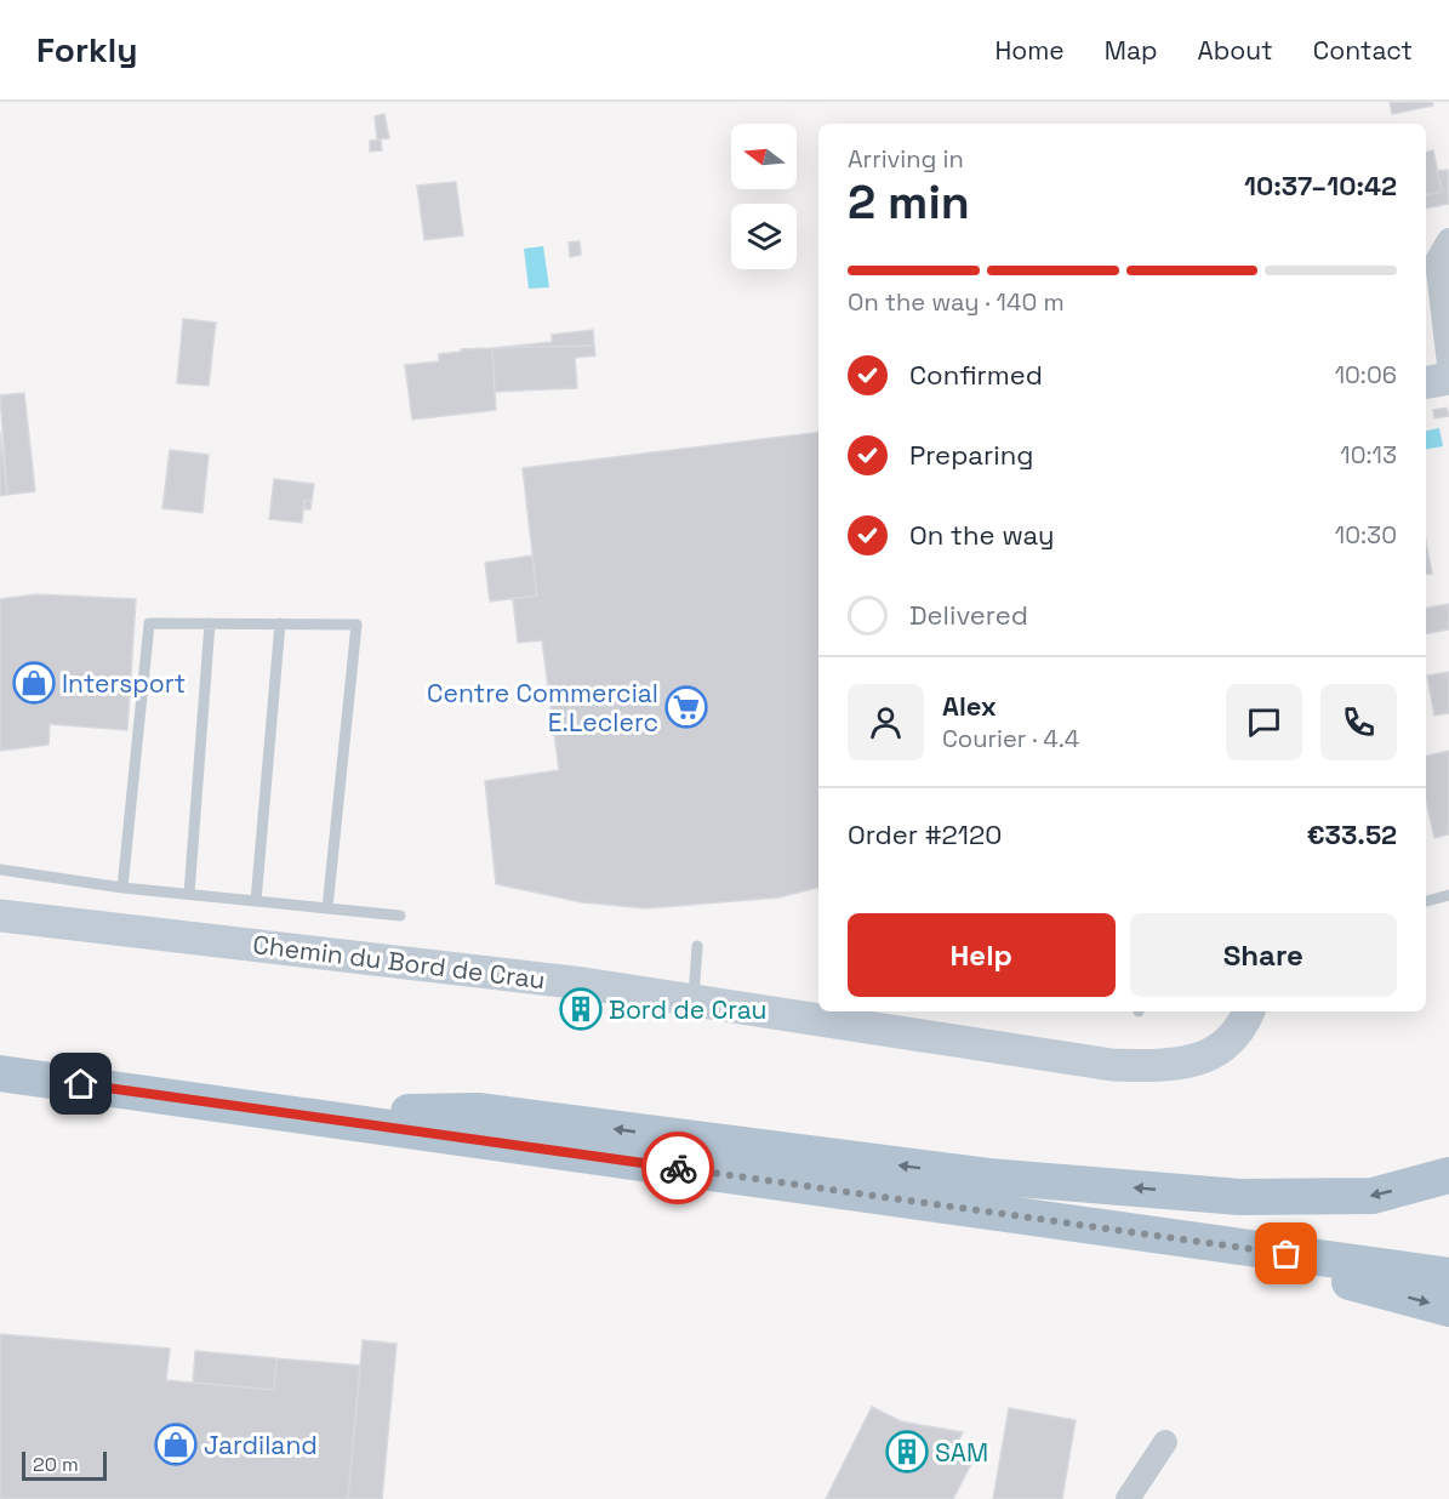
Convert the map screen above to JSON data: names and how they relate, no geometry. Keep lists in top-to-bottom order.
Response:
{
  "streets": {
    "street": ["Chemin du Bord de Crau"]
  },
  "places": {
    "shop": ["Intersport", "Jardiland"],
    "supermarket": ["Centre Commercial E.Leclerc"],
    "building": ["Bord de Crau", "SAM"]
  },
  "scale_bar": "20 m",
  "north": "left",
  "page": {
    "header": "Forkly",
    "nav": [
      "Home",
      "Map",
      "About",
      "Contact"
    ],
    "heading": ["2 min", "Arriving in", "10:37–10:42"],
    "panel": [
      "Alex",
      "Courier · 4.4",
      "Order #2120",
      "€33.52"
    ],
    "bar": "On the way · 140 m",
    "list": [
      ["Confirmed", "10:06"],
      ["Preparing", "10:13"],
      ["On the way", "10:30"],
      "Delivered"
    ],
    "buttons": ["Help", "Share"],
    "scale": "20 m"
  }
}
